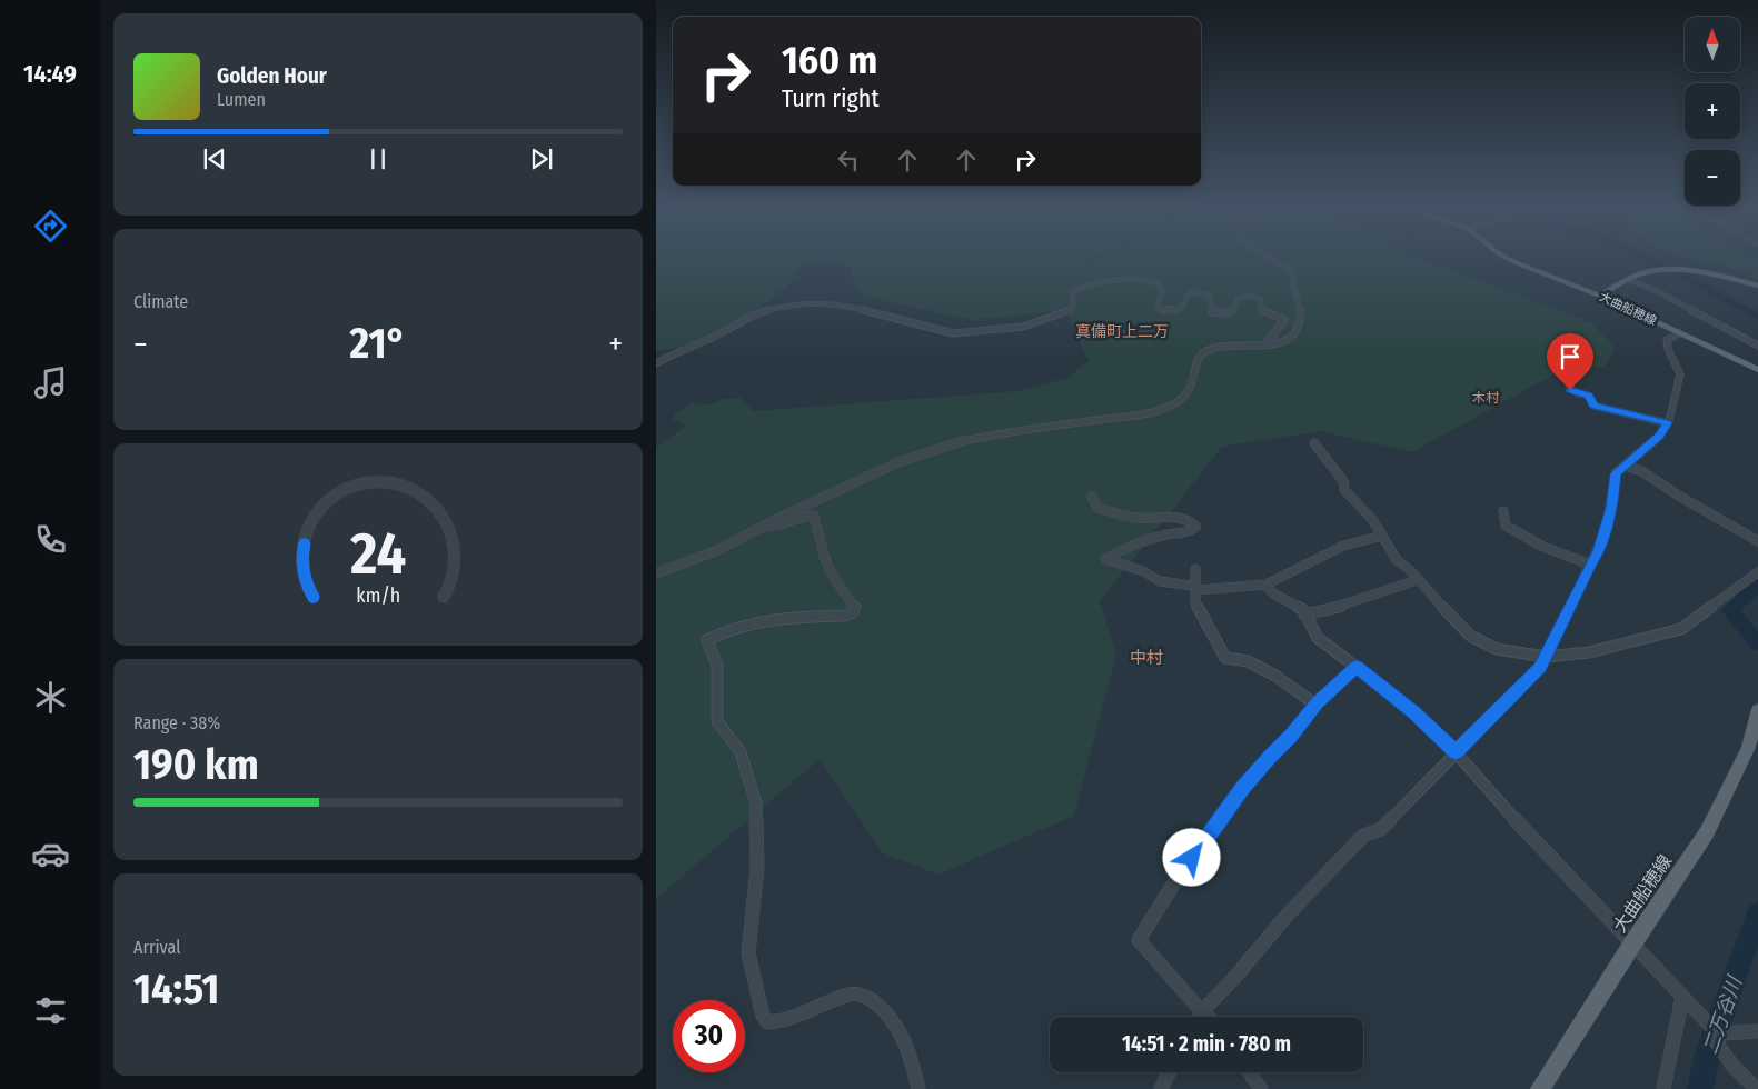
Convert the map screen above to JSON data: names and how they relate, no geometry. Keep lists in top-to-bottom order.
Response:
{
  "streets": {
    "main road": ["大曲船穂線"]
  },
  "districts": ["真備町上二万", "木村", "中村"],
  "water": ["二万谷川"],
  "north": "top",
  "page": {
    "tabs": "14:49",
    "map_buttons": ["+", "−"],
    "turn": ["160 m", "Turn right"],
    "song": ["Golden Hour", "Lumen"],
    "tile": [
      "Climate",
      ["Range · 38%", "190 km"],
      ["Arrival", "14:51"]
    ],
    "heat": ["−", "21°", "+"],
    "limit": "30",
    "trip": "14:51 · 2 min · 780 m",
    "gauge": ["24", "km/h"]
  }
}
